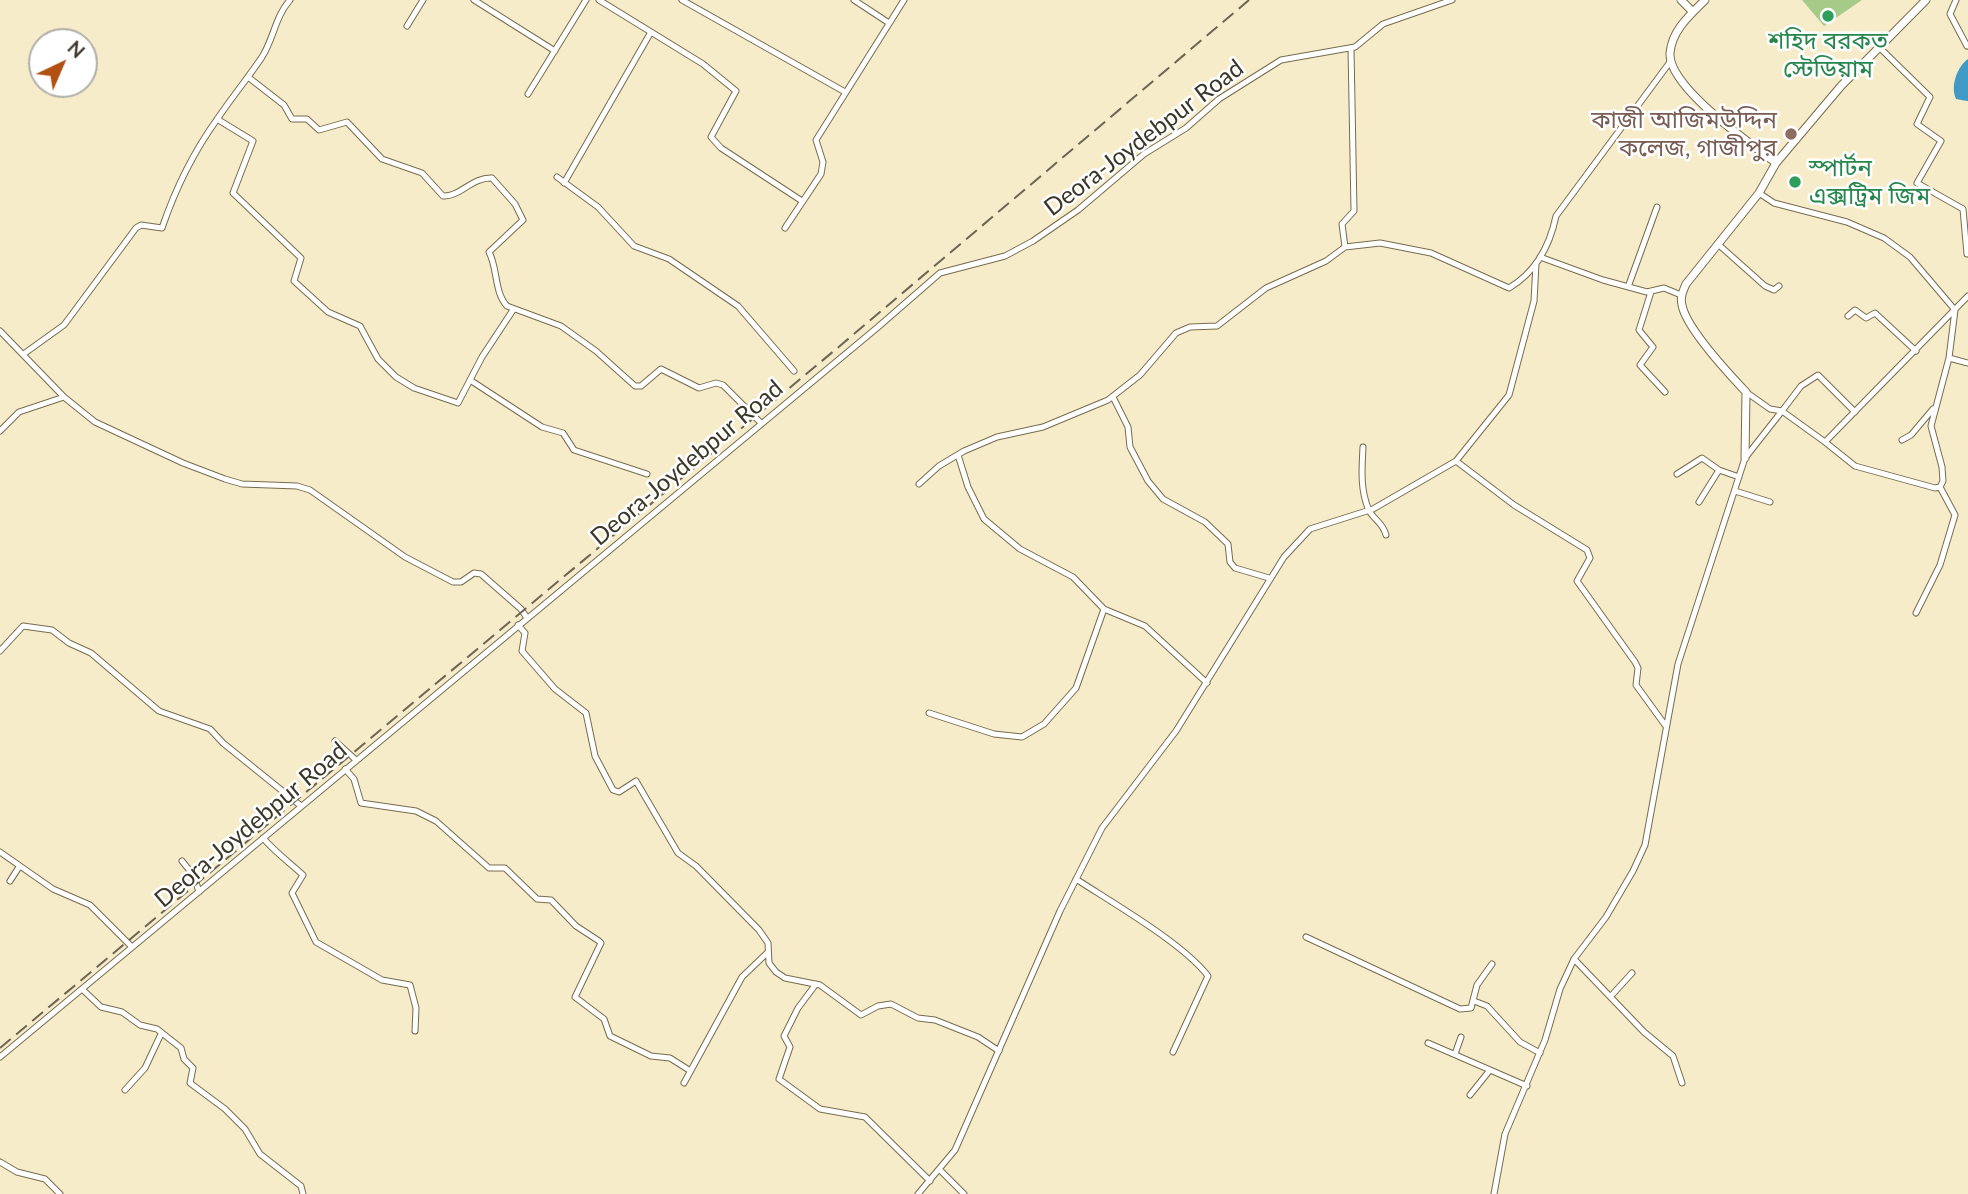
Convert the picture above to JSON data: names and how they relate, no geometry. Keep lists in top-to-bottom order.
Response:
{
  "streets": {
    "street": ["Deora-Joydebpur Road"]
  },
  "places": ["শহিদ বরকত স্টেডিয়াম", "কাজী আজিমউদ্দিন কলেজ, গাজীপুর", "স্পার্টন এক্সট্রিম জিম"],
  "north": "top right"
}
